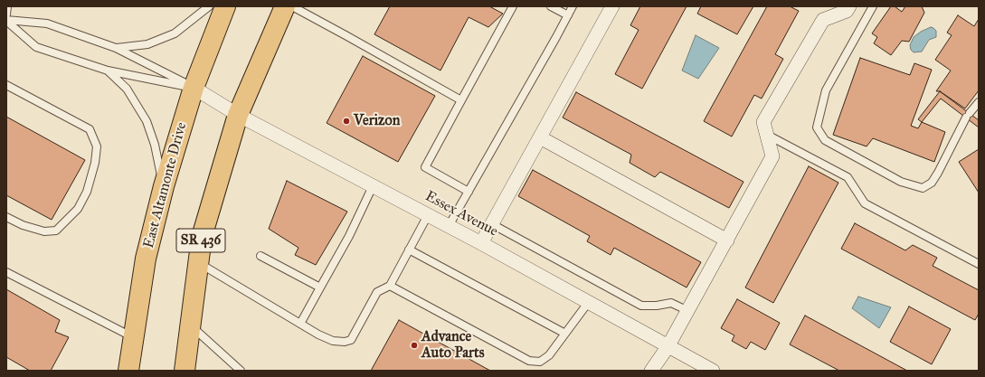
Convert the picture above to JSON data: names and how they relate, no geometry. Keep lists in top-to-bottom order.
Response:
{
  "streets": {
    "main road": ["East Altamonte Drive", "SR 436"],
    "street": ["Essex Avenue"]
  },
  "crossings": [
    ["East Altamonte Drive", "Essex Avenue"],
    ["Essex Avenue", "SR 436"]
  ],
  "places": ["Verizon", "Advance Auto Parts"]
}
